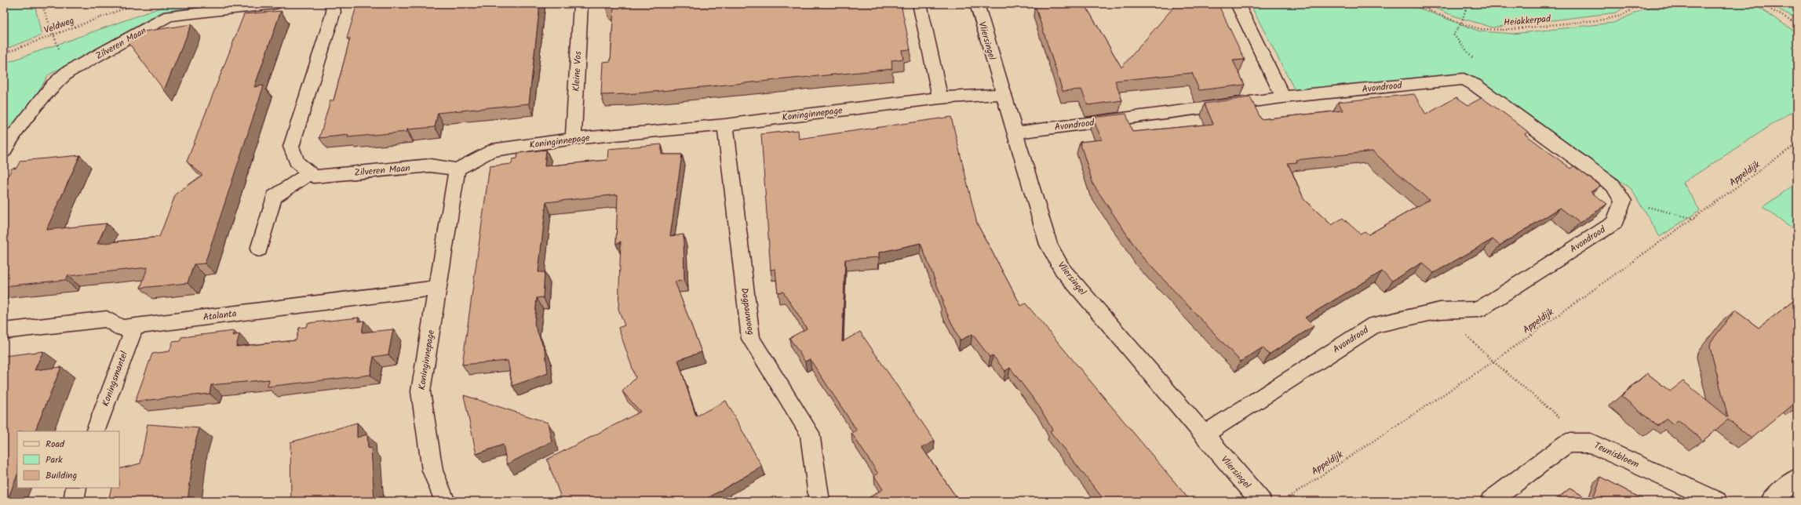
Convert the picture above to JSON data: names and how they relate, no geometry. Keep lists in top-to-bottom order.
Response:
{
  "streets": {
    "street": [
      "Vliersingel",
      "Zilveren Maan",
      "Kleine Vos",
      "Avondrood",
      "Koninginnepage",
      "Dagpauwoog",
      "Atalanta",
      "Koningsmantel",
      "Teunisbloem"
    ],
    "path": ["Heiakkerpad", "Veldweg", "Appeldijk"]
  },
  "crossings": [
    ["Vliersingel", "Avondrood"],
    ["Vliersingel", "Koninginnepage"],
    ["Zilveren Maan", "Koninginnepage"],
    ["Kleine Vos", "Koninginnepage"],
    ["Koninginnepage", "Dagpauwoog"],
    ["Koninginnepage", "Atalanta"],
    ["Atalanta", "Koningsmantel"]
  ],
  "legend": ["Road", "Park", "Building"]
}
